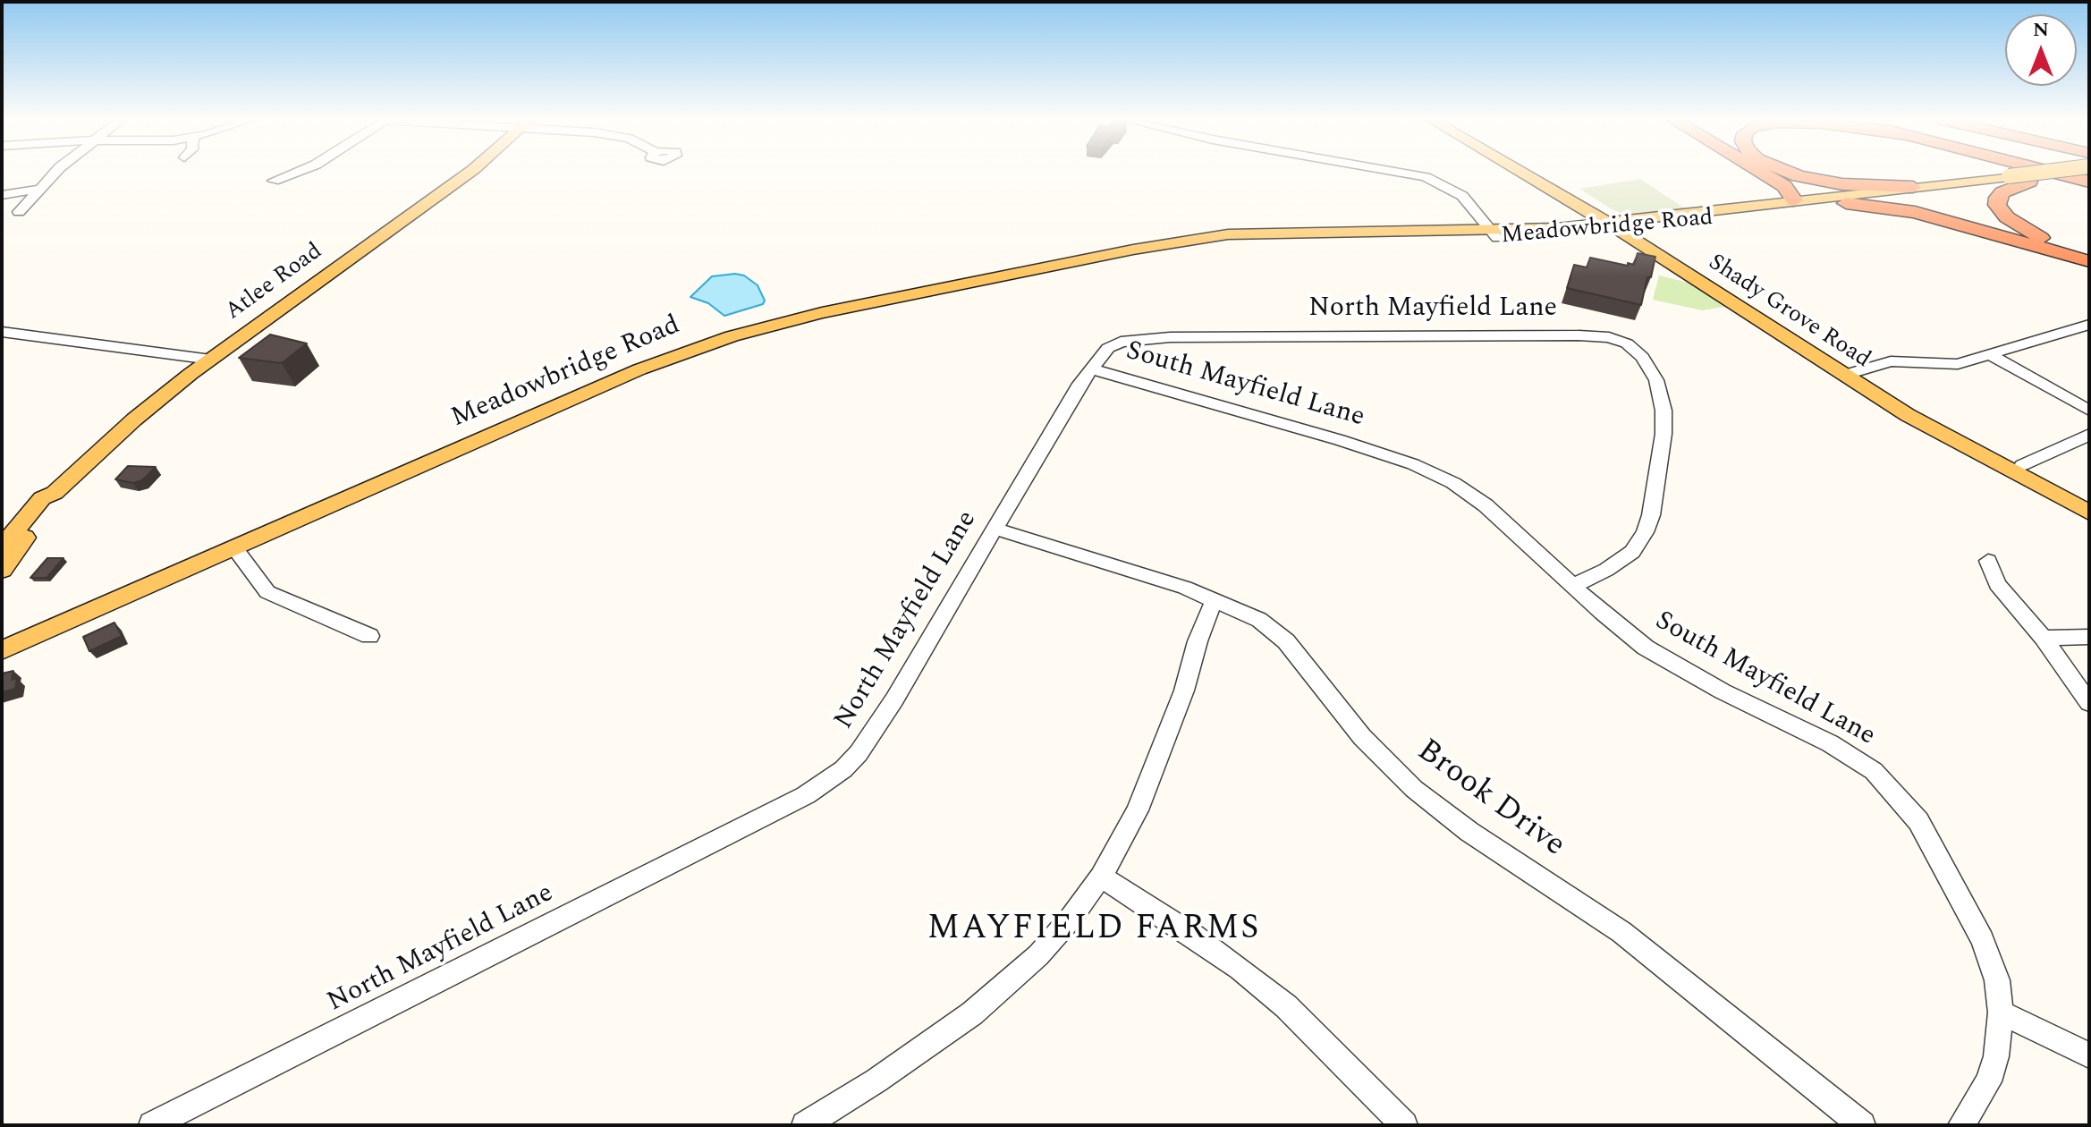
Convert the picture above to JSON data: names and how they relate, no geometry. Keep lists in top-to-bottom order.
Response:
{
  "streets": {
    "main road": ["Meadowbridge Road", "Atlee Road", "Shady Grove Road"],
    "street": ["North Mayfield Lane", "South Mayfield Lane", "Brook Drive"]
  },
  "crossings": [
    ["Meadowbridge Road", "Shady Grove Road"],
    ["North Mayfield Lane", "South Mayfield Lane"],
    ["North Mayfield Lane", "Brook Drive"]
  ],
  "districts": ["MAYFIELD FARMS"],
  "north": "top"
}
